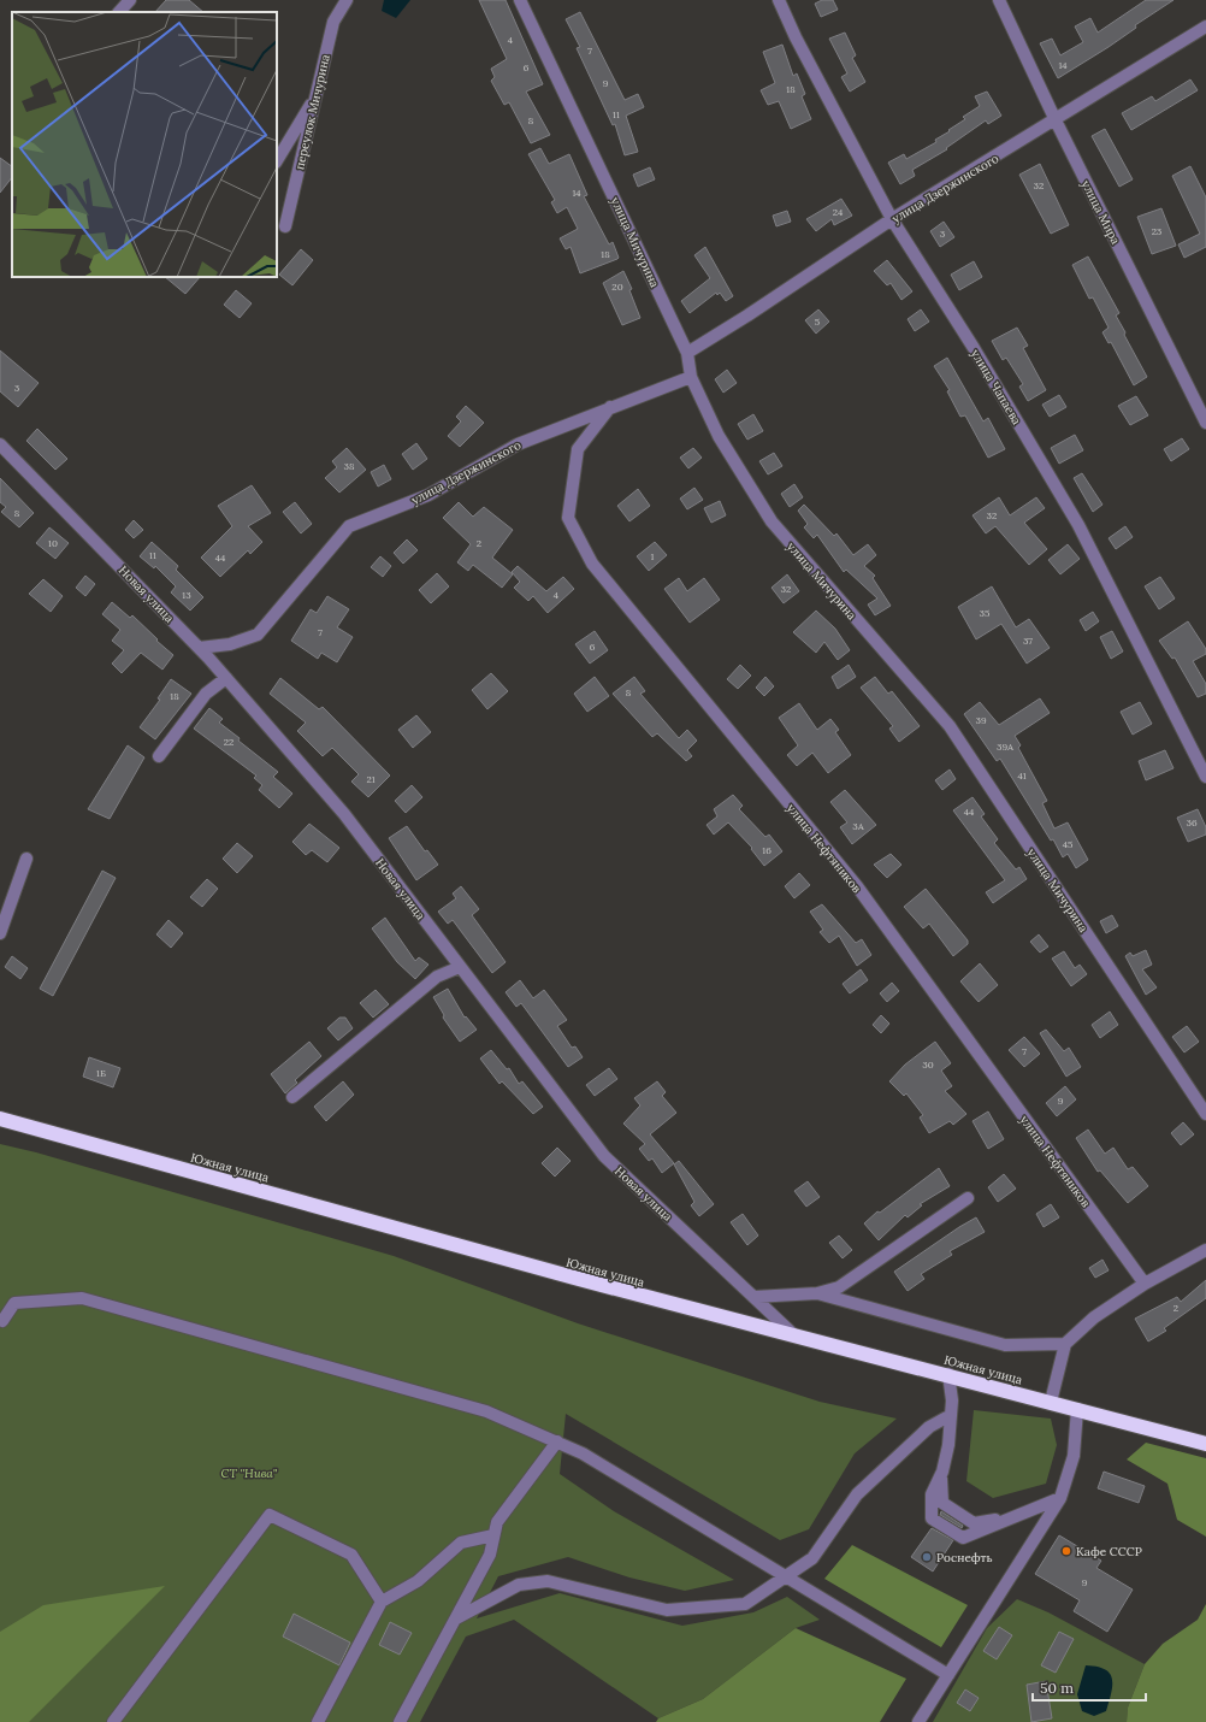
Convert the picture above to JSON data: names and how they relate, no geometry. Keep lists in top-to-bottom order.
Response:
{
  "streets": {
    "highway": ["Южная улица"],
    "street": [
      "переулок Мичурина",
      "улица Дзержинского",
      "улица Мира",
      "улица Мичурина",
      "улица Чапаева",
      "Новая улица",
      "улица Нефтяников"
    ]
  },
  "crossings": [
    ["улица Дзержинского", "улица Мира"],
    ["улица Дзержинского", "улица Мичурина"],
    ["улица Дзержинского", "улица Чапаева"],
    ["улица Дзержинского", "Новая улица"],
    ["улица Дзержинского", "улица Нефтяников"],
    ["Новая улица", "Южная улица"]
  ],
  "parks": ["СТ \"Нива\""],
  "places": ["Кафе СССР", "Роснефть"],
  "house_numbers": [
    "4",
    "7",
    "14",
    "6",
    "9",
    "18",
    "11",
    "8",
    "32",
    "14",
    "24",
    "23",
    "3",
    "18",
    "20",
    "5",
    "3",
    "38",
    "8",
    "32",
    "10",
    "2",
    "11",
    "1",
    "44",
    "32",
    "13",
    "4",
    "35",
    "7",
    "37",
    "6",
    "8",
    "18",
    "39",
    "22",
    "39А",
    "41",
    "21",
    "44",
    "36",
    "3А",
    "45",
    "16",
    "7",
    "30",
    "1Б",
    "9",
    "2",
    "9"
  ],
  "scale_bar": "50 m"
}
